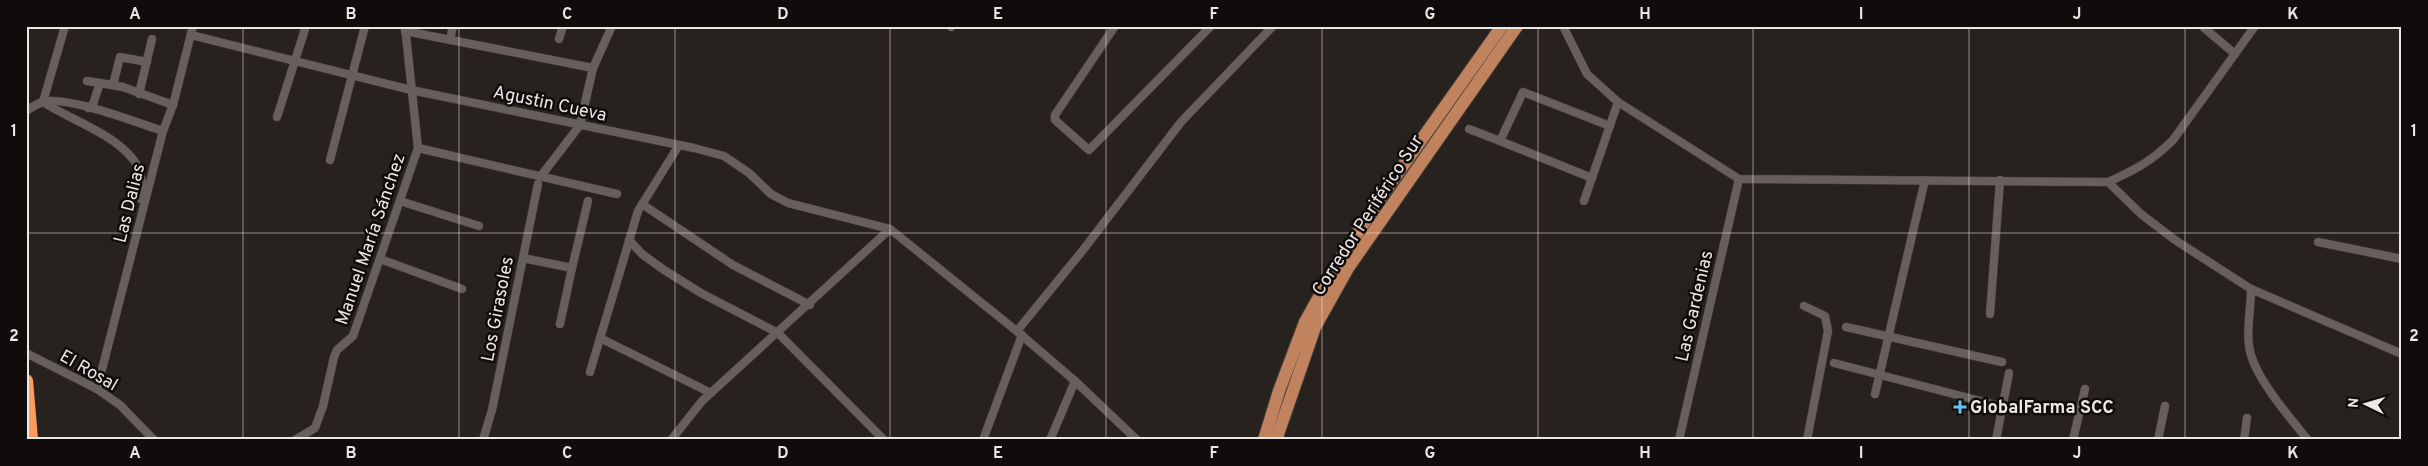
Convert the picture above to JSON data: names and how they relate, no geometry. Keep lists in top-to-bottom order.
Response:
{
  "streets": {
    "main road": ["Corredor Periférico Sur"],
    "street": [
      "Agustin Cueva",
      "Las Dalias",
      "Manuel María Sánchez",
      "Las Gardenias",
      "Los Girasoles",
      "El Rosal"
    ]
  },
  "crossings": [
    ["Agustin Cueva", "Las Dalias"],
    ["Agustin Cueva", "Manuel María Sánchez"],
    ["Las Dalias", "El Rosal"]
  ],
  "places": {
    "health": ["GlobalFarma SCC"]
  },
  "north": "left",
  "grid": {
    "columns": [
      "A",
      "B",
      "C",
      "D",
      "E",
      "F",
      "G",
      "H",
      "I",
      "J",
      "K"
    ],
    "rows": ["1", "2"]
  }
}
